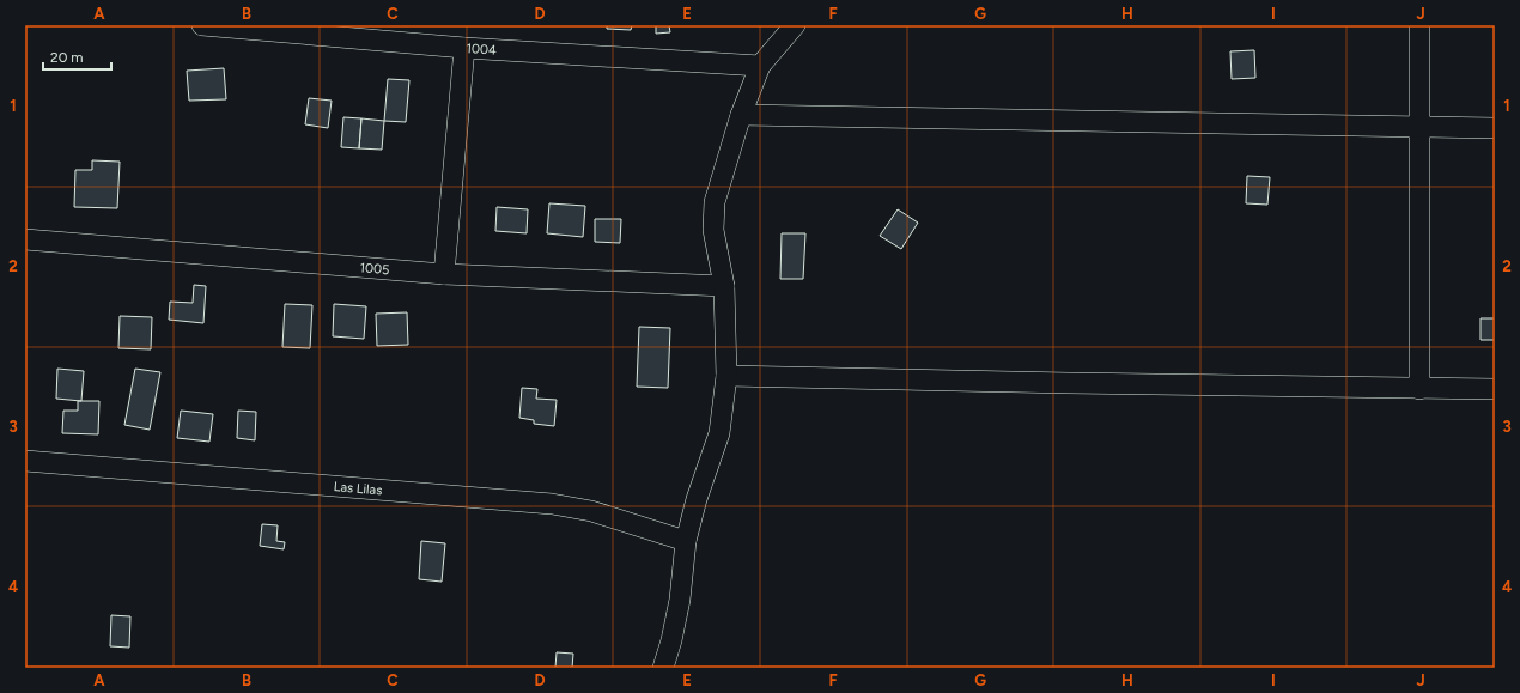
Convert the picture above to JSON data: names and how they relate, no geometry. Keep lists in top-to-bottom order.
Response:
{
  "streets": {
    "street": ["1004", "1005", "Las Lilas"]
  },
  "scale_bar": "20 m",
  "grid": {
    "columns": [
      "A",
      "B",
      "C",
      "D",
      "E",
      "F",
      "G",
      "H",
      "I",
      "J"
    ],
    "rows": [
      "1",
      "2",
      "3",
      "4"
    ]
  }
}
